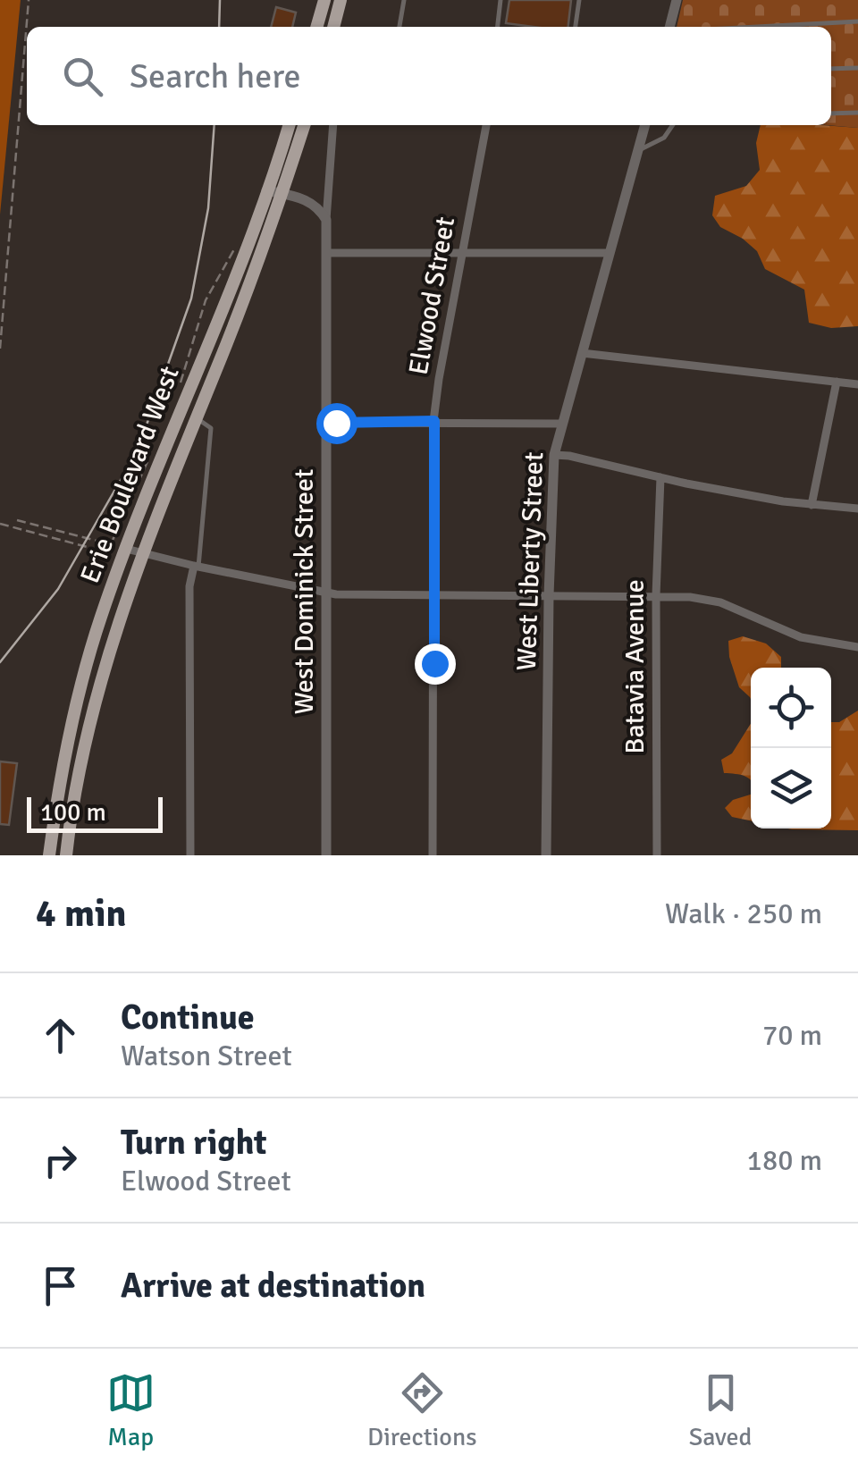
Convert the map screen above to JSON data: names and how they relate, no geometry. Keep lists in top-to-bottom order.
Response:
{
  "streets": {
    "main road": ["Erie Boulevard West"],
    "street": [
      "Elwood Street",
      "West Liberty Street",
      "West Dominick Street",
      "Batavia Avenue"
    ]
  },
  "scale_bar": "100 m",
  "page": {
    "search": "Search here",
    "scale": "100 m",
    "heading": ["4 min", "Walk · 250 m"],
    "list": [
      ["Continue", "Watson Street", "70 m"],
      ["Turn right", "Elwood Street", "180 m"],
      "Arrive at destination"
    ],
    "nav": ["Map", "Directions", "Saved"]
  }
}
